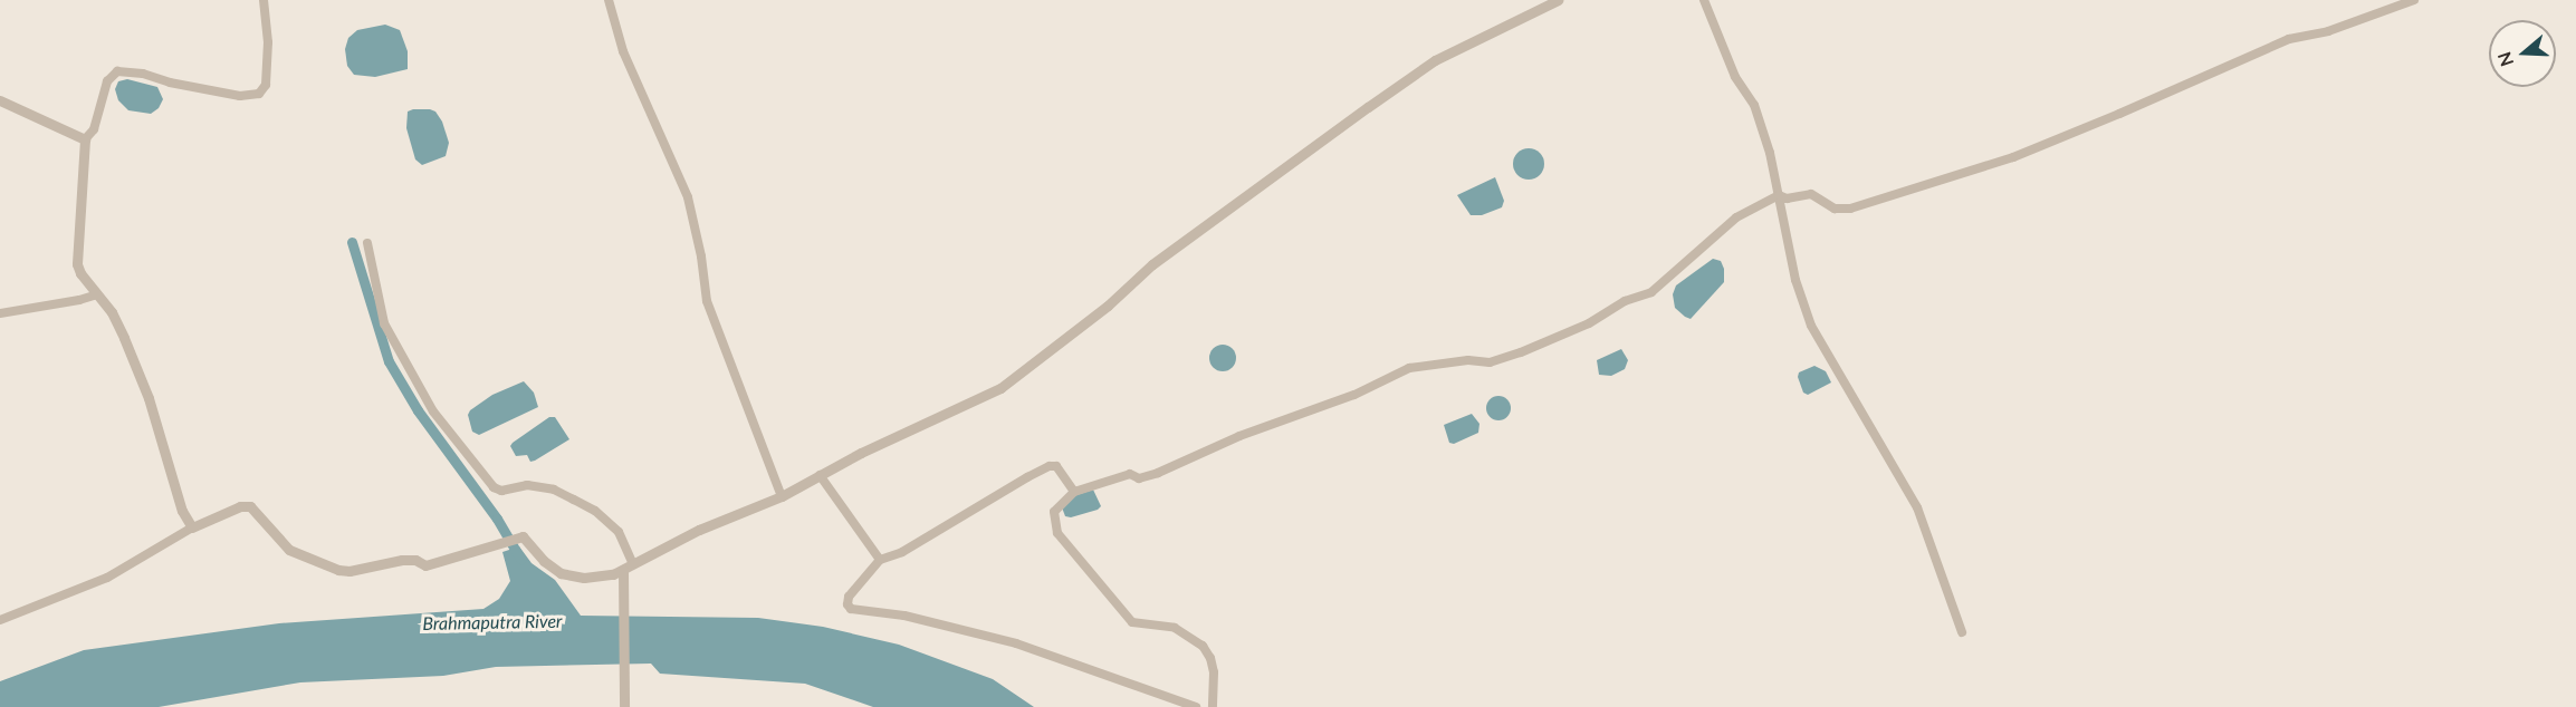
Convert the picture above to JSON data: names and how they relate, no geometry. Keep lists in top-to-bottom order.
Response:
{
  "water": ["Brahmaputra River"],
  "north": "left"
}
